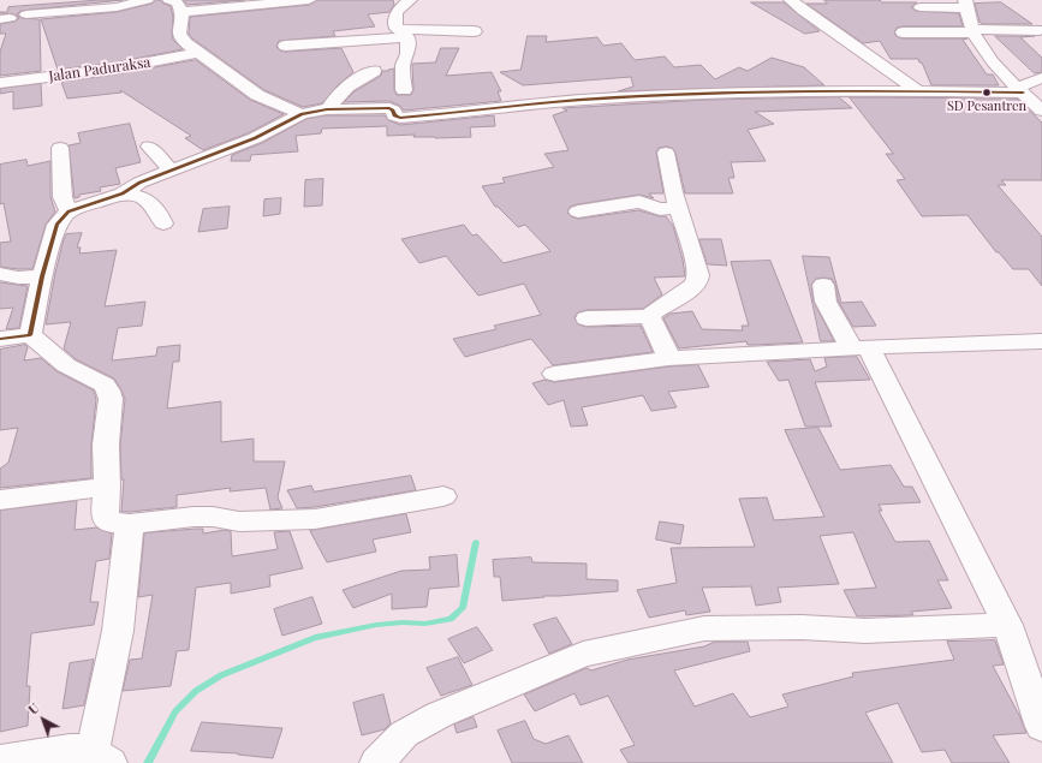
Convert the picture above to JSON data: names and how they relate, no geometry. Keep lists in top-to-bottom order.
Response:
{
  "streets": {
    "street": ["Jalan Paduraksa"]
  },
  "places": ["SD Pesantren"],
  "north": "top left"
}
